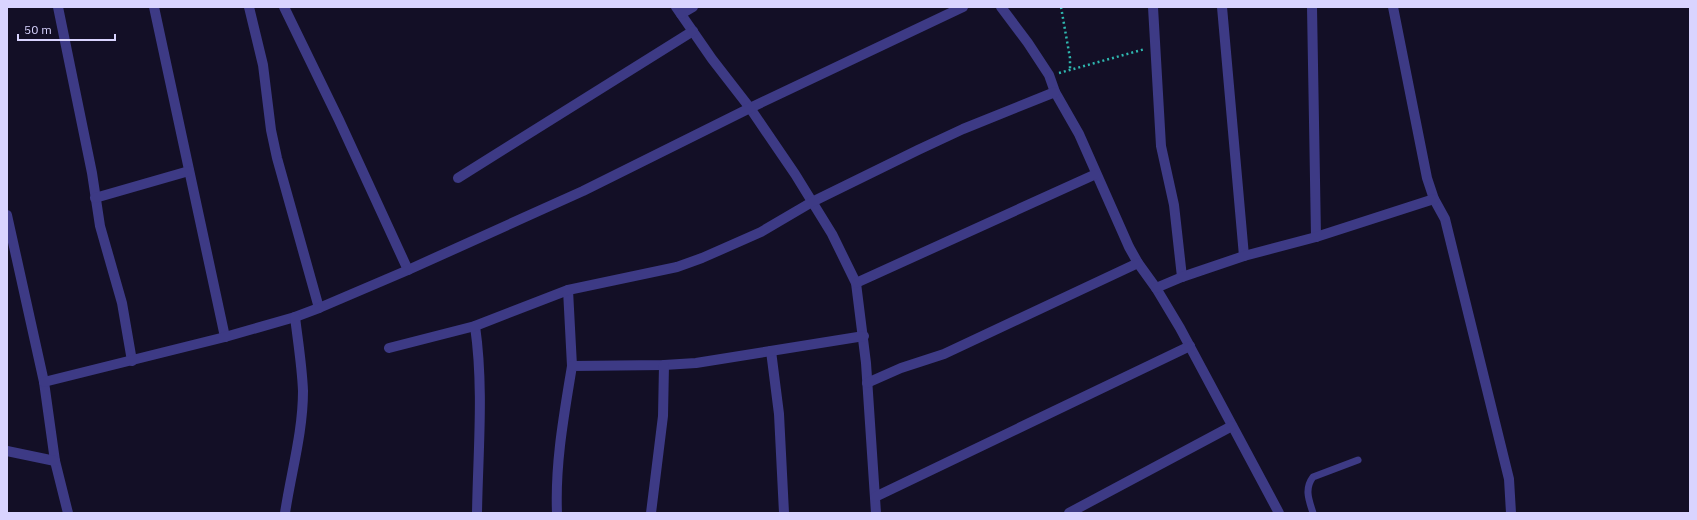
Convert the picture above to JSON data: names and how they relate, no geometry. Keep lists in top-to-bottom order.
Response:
{
  "scale_bar": "50 m"
}
